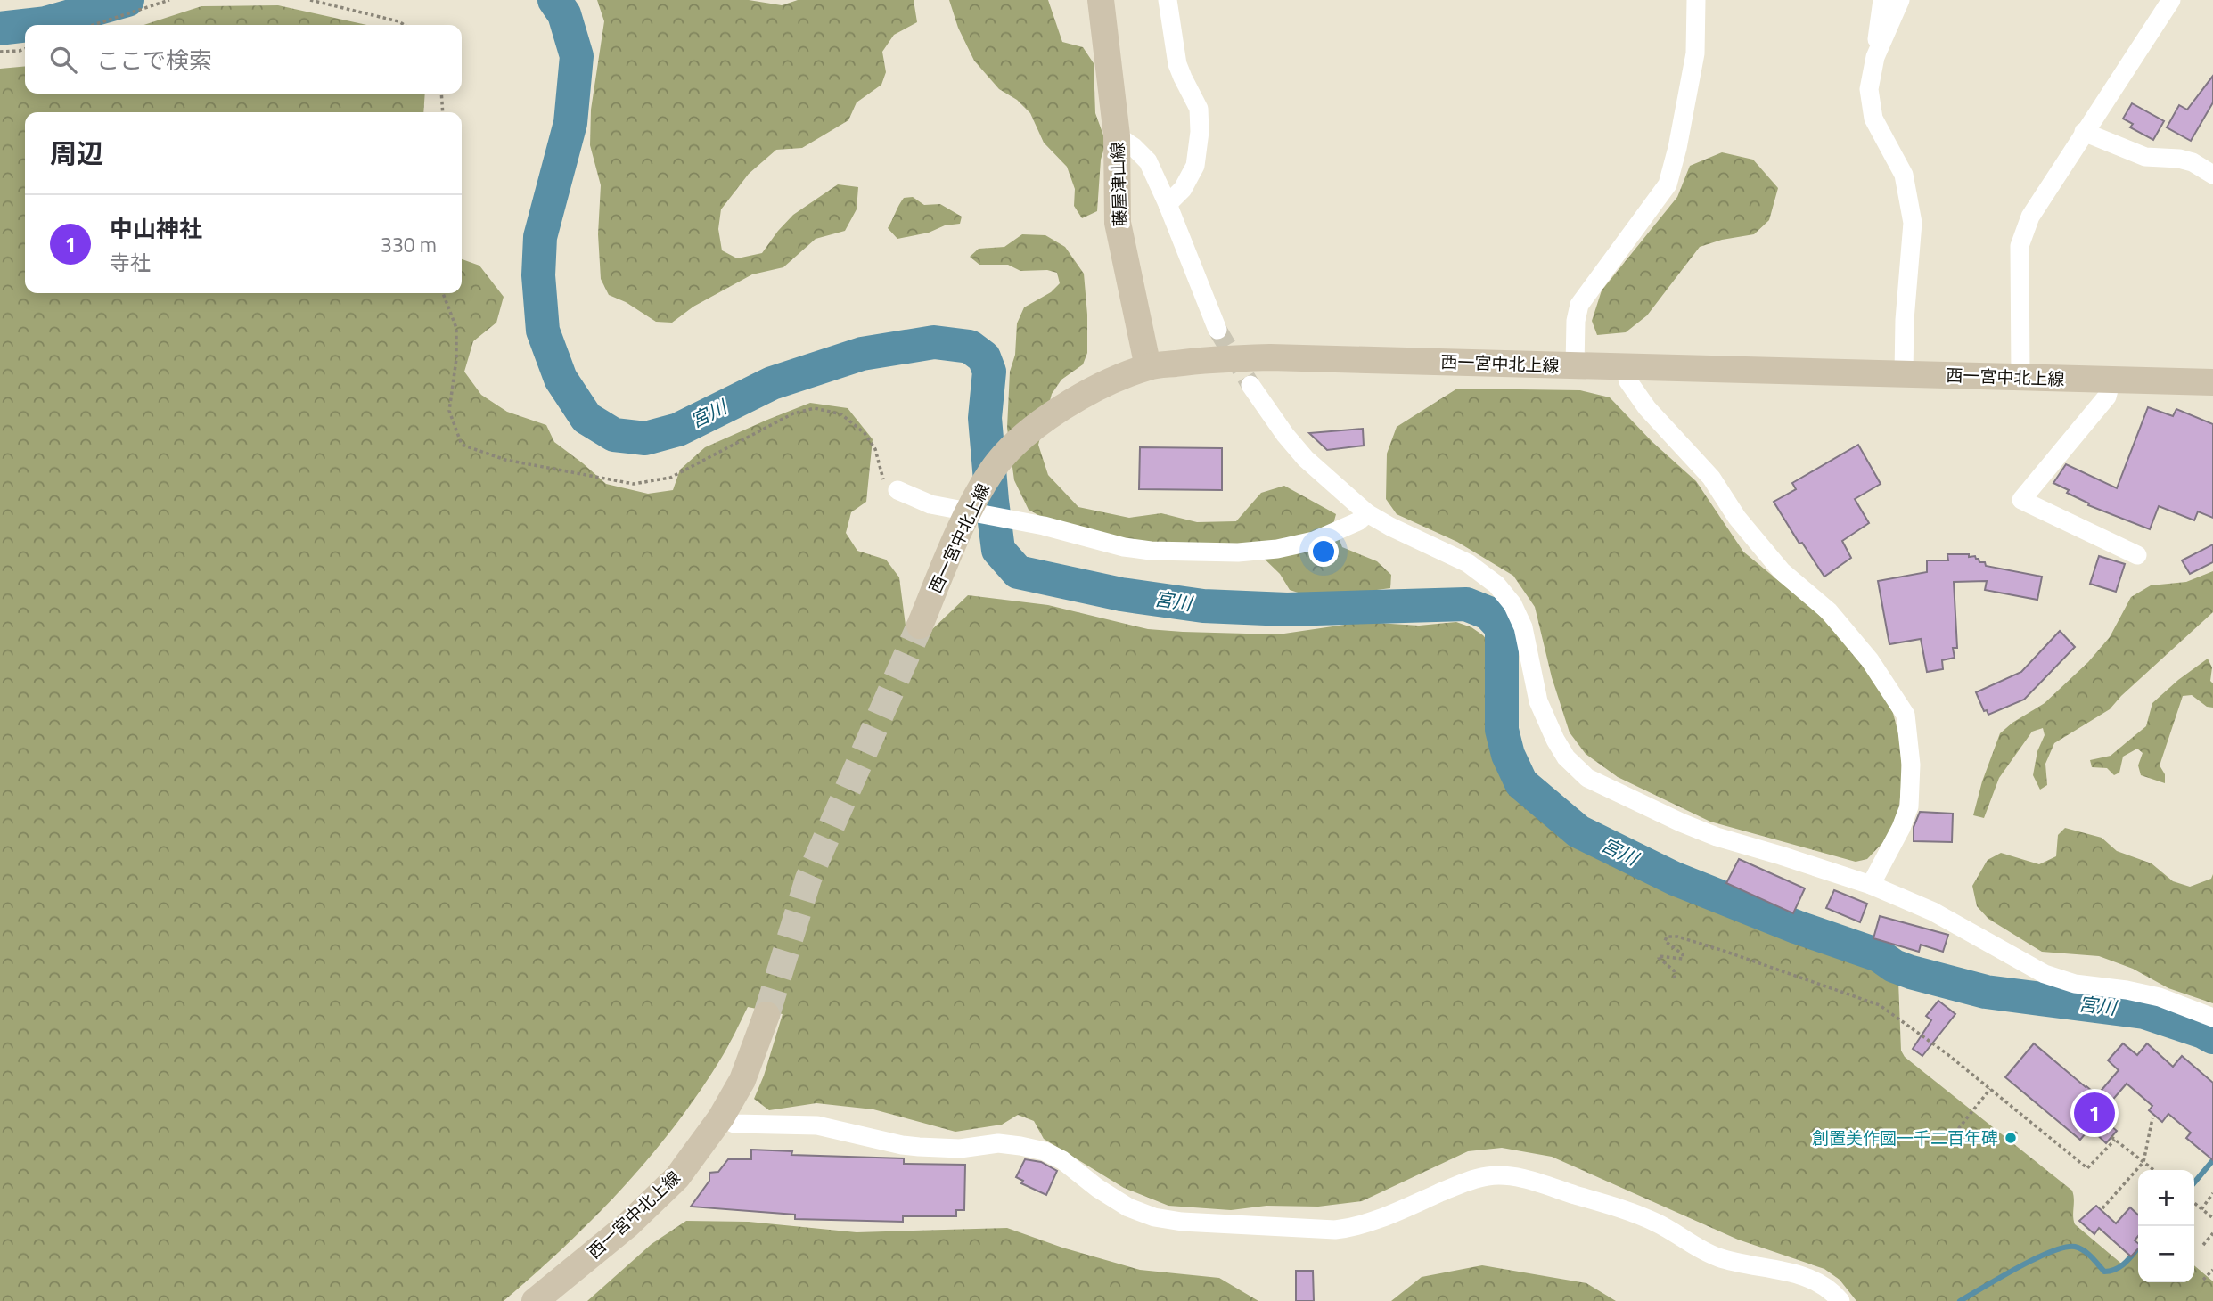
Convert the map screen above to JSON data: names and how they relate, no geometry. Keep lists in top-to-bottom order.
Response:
{
  "streets": {
    "main road": ["藤屋津山線", "西一宮中北上線"]
  },
  "crossings": [
    ["藤屋津山線", "西一宮中北上線"]
  ],
  "water": ["宮川"],
  "places": ["創置美作國一千二百年碑"],
  "page": {
    "search": "ここで検索",
    "heading": "周辺",
    "list": [
      {
        "mark": "1",
        "name": "中山神社",
        "note": "寺社",
        "value": "330 m"
      }
    ],
    "pins": "1",
    "map_buttons": ["+", "−"]
  }
}
